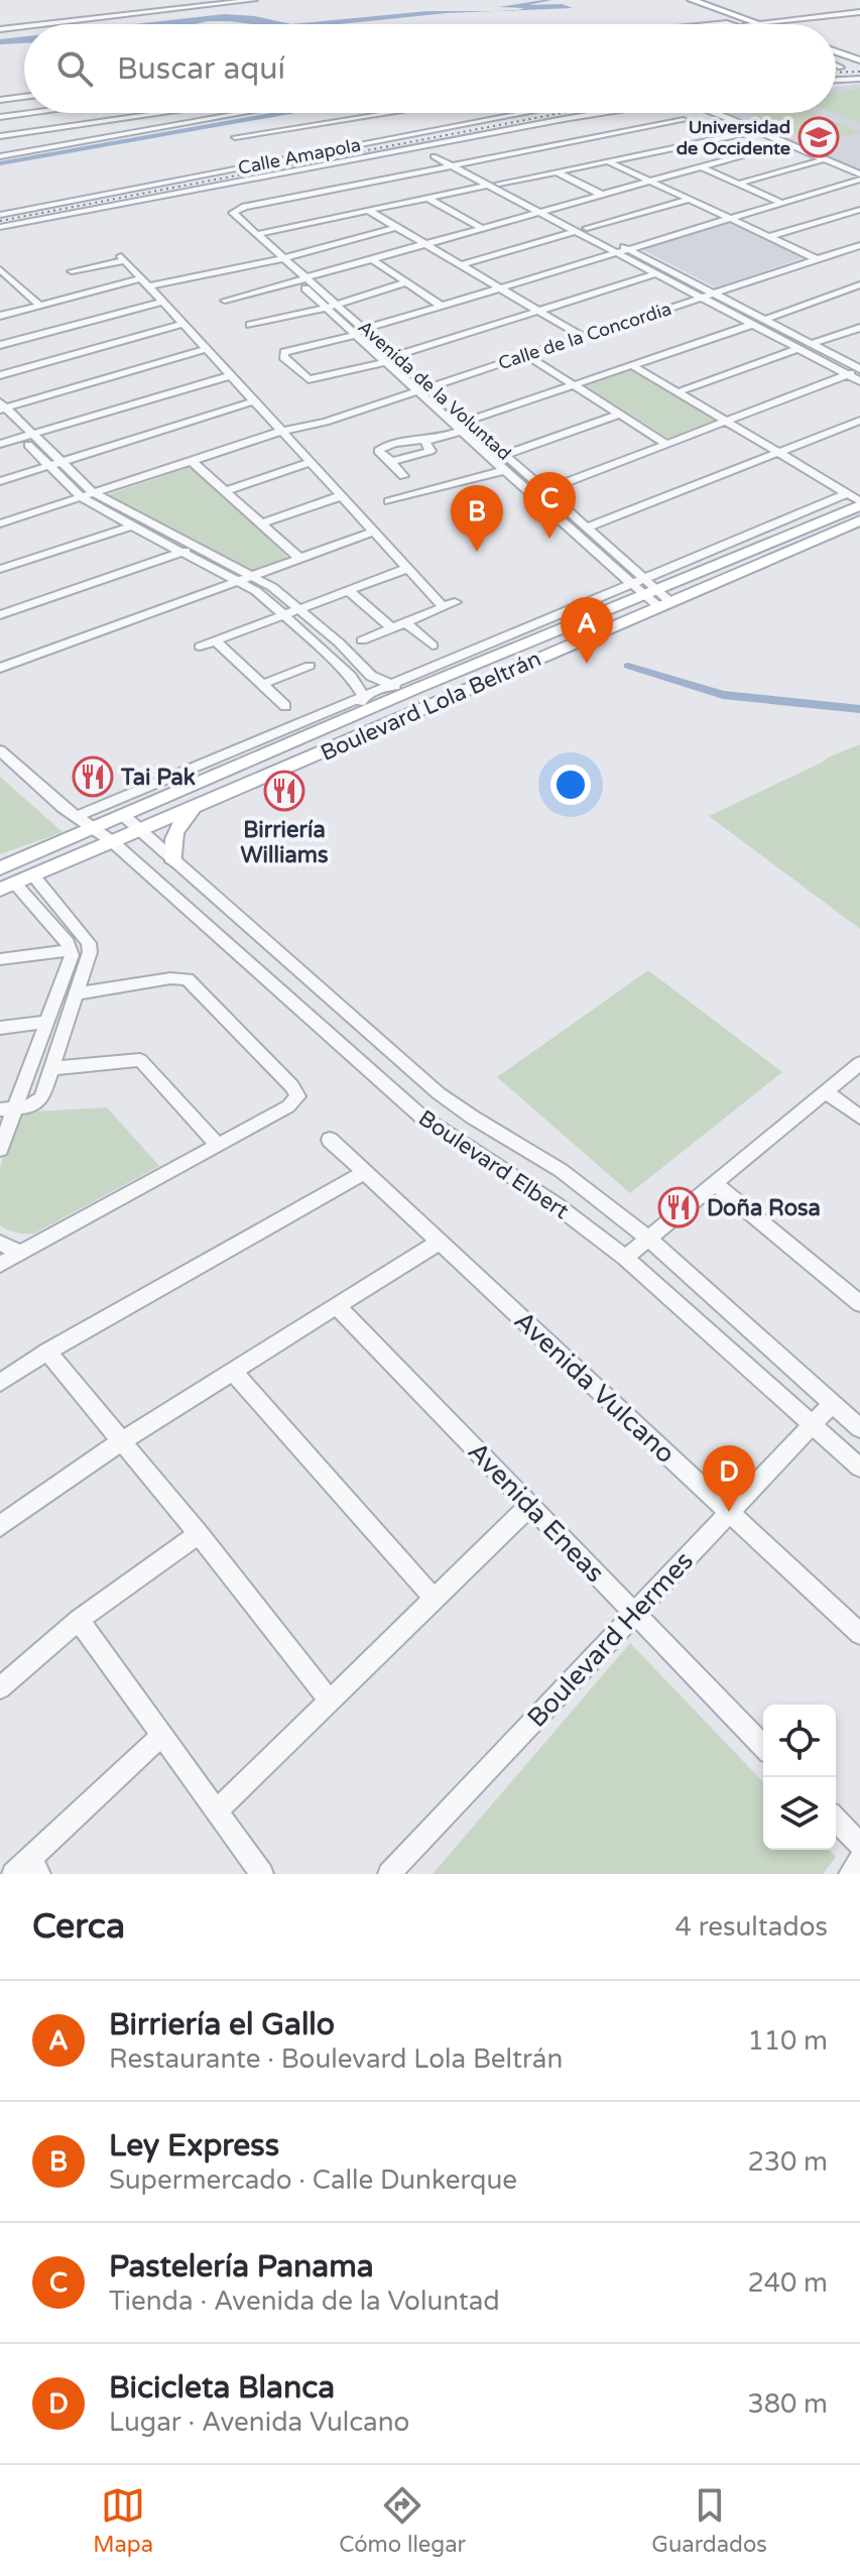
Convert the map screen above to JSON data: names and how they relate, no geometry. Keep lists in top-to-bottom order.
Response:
{
  "streets": {
    "main road": ["Boulevard Lola Beltrán"],
    "street": [
      "Calle Amapola",
      "Calle de la Concordia",
      "Avenida de la Voluntad",
      "Boulevard Elbert",
      "Avenida Vulcano",
      "Avenida Eneas",
      "Boulevard Hermes"
    ]
  },
  "crossings": [
    ["Calle de la Concordia", "Avenida de la Voluntad"],
    ["Avenida de la Voluntad", "Boulevard Lola Beltrán"],
    ["Boulevard Lola Beltrán", "Boulevard Elbert"],
    ["Boulevard Elbert", "Boulevard Hermes"],
    ["Avenida Vulcano", "Boulevard Hermes"],
    ["Avenida Eneas", "Boulevard Hermes"]
  ],
  "places": {
    "school or university": ["Universidad de Occidente"],
    "restaurant": ["Tai Pak", "Birriería Williams", "Doña Rosa"]
  },
  "page": {
    "search": "Buscar aquí",
    "pins": [
      "C",
      "B",
      "A",
      "D"
    ],
    "heading": ["Cerca", "4 resultados"],
    "list": [
      {
        "mark": "A",
        "name": "Birriería el Gallo",
        "note": "Restaurante · Boulevard Lola Beltrán",
        "value": "110 m"
      },
      {
        "mark": "B",
        "name": "Ley Express",
        "note": "Supermercado · Calle Dunkerque",
        "value": "230 m"
      },
      {
        "mark": "C",
        "name": "Pastelería Panama",
        "note": "Tienda · Avenida de la Voluntad",
        "value": "240 m"
      },
      {
        "mark": "D",
        "name": "Bicicleta Blanca",
        "note": "Lugar · Avenida Vulcano",
        "value": "380 m"
      }
    ],
    "nav": ["Mapa", "Cómo llegar", "Guardados"]
  }
}
